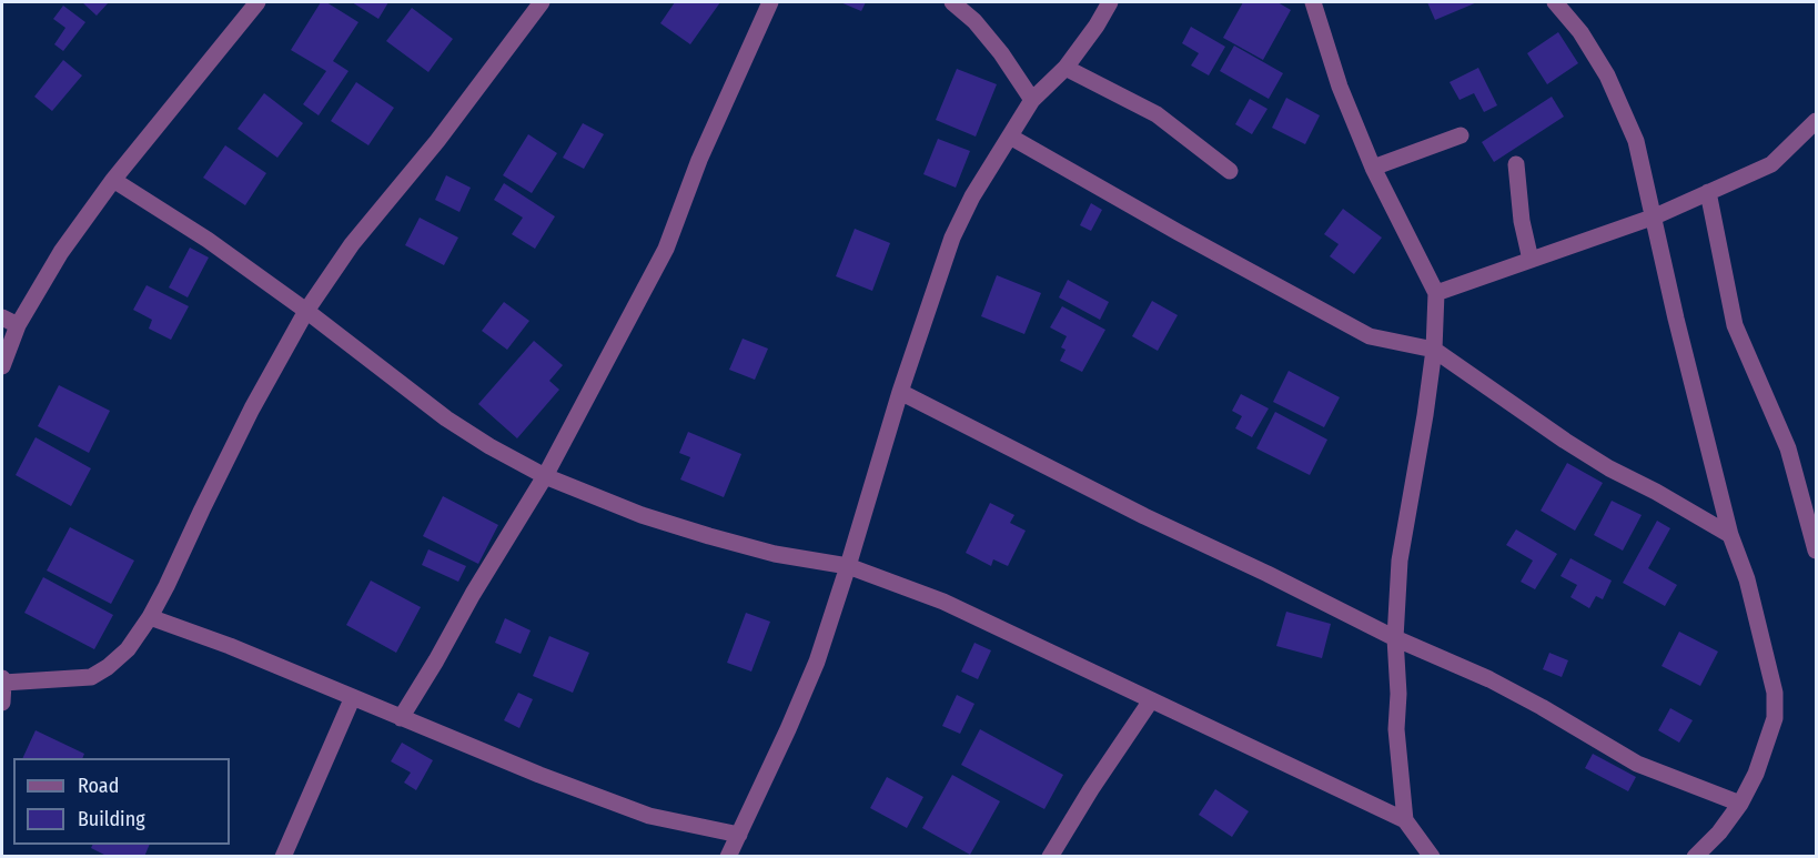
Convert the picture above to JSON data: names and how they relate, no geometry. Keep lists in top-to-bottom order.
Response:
{
  "legend": ["Road", "Building"]
}
